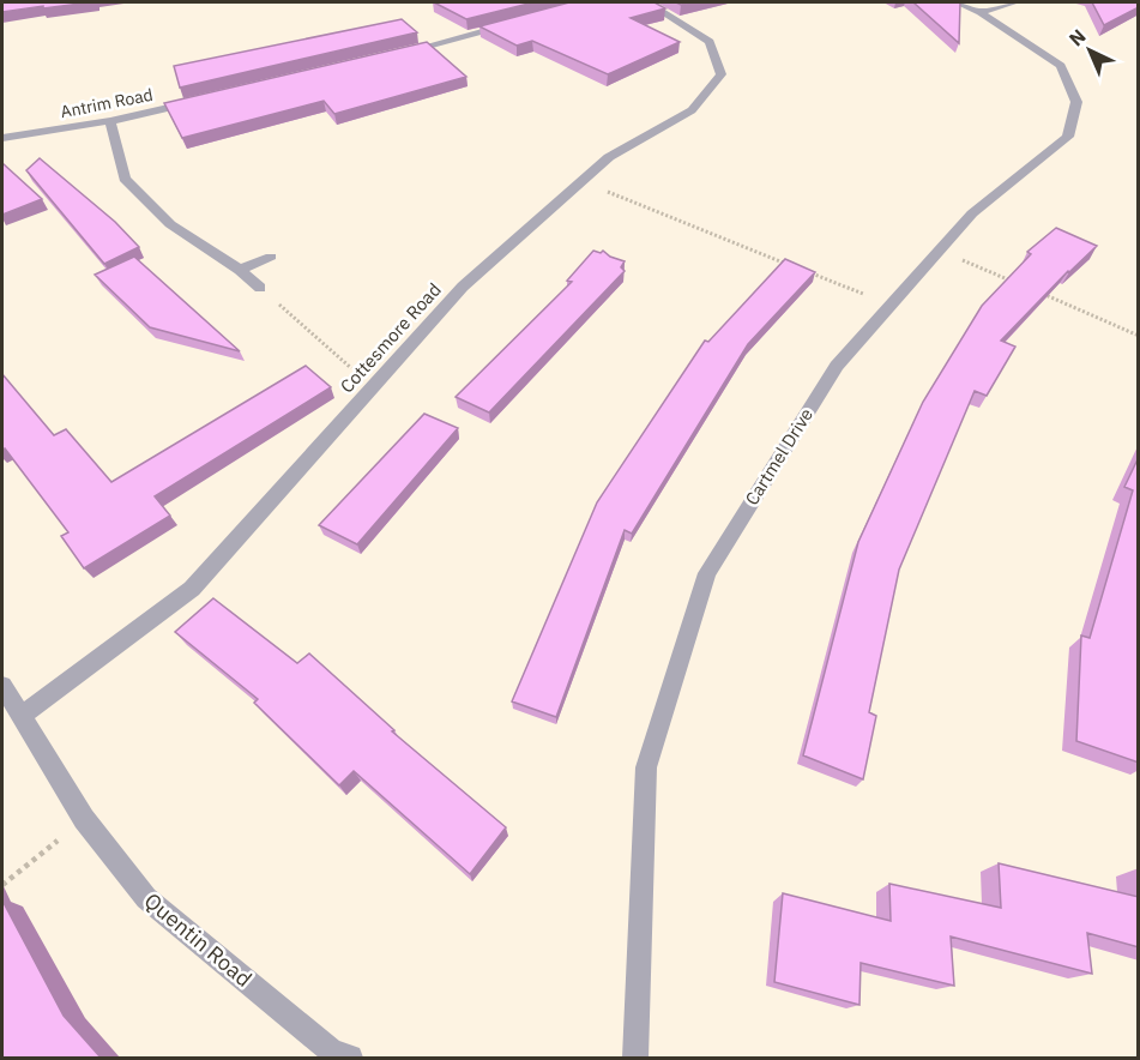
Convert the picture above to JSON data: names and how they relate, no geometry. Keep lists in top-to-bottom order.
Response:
{
  "streets": {
    "street": [
      "Antrim Road",
      "Cottesmore Road",
      "Cartmel Drive",
      "Quentin Road"
    ]
  },
  "crossings": [
    ["Cottesmore Road", "Quentin Road"]
  ],
  "north": "top left"
}
